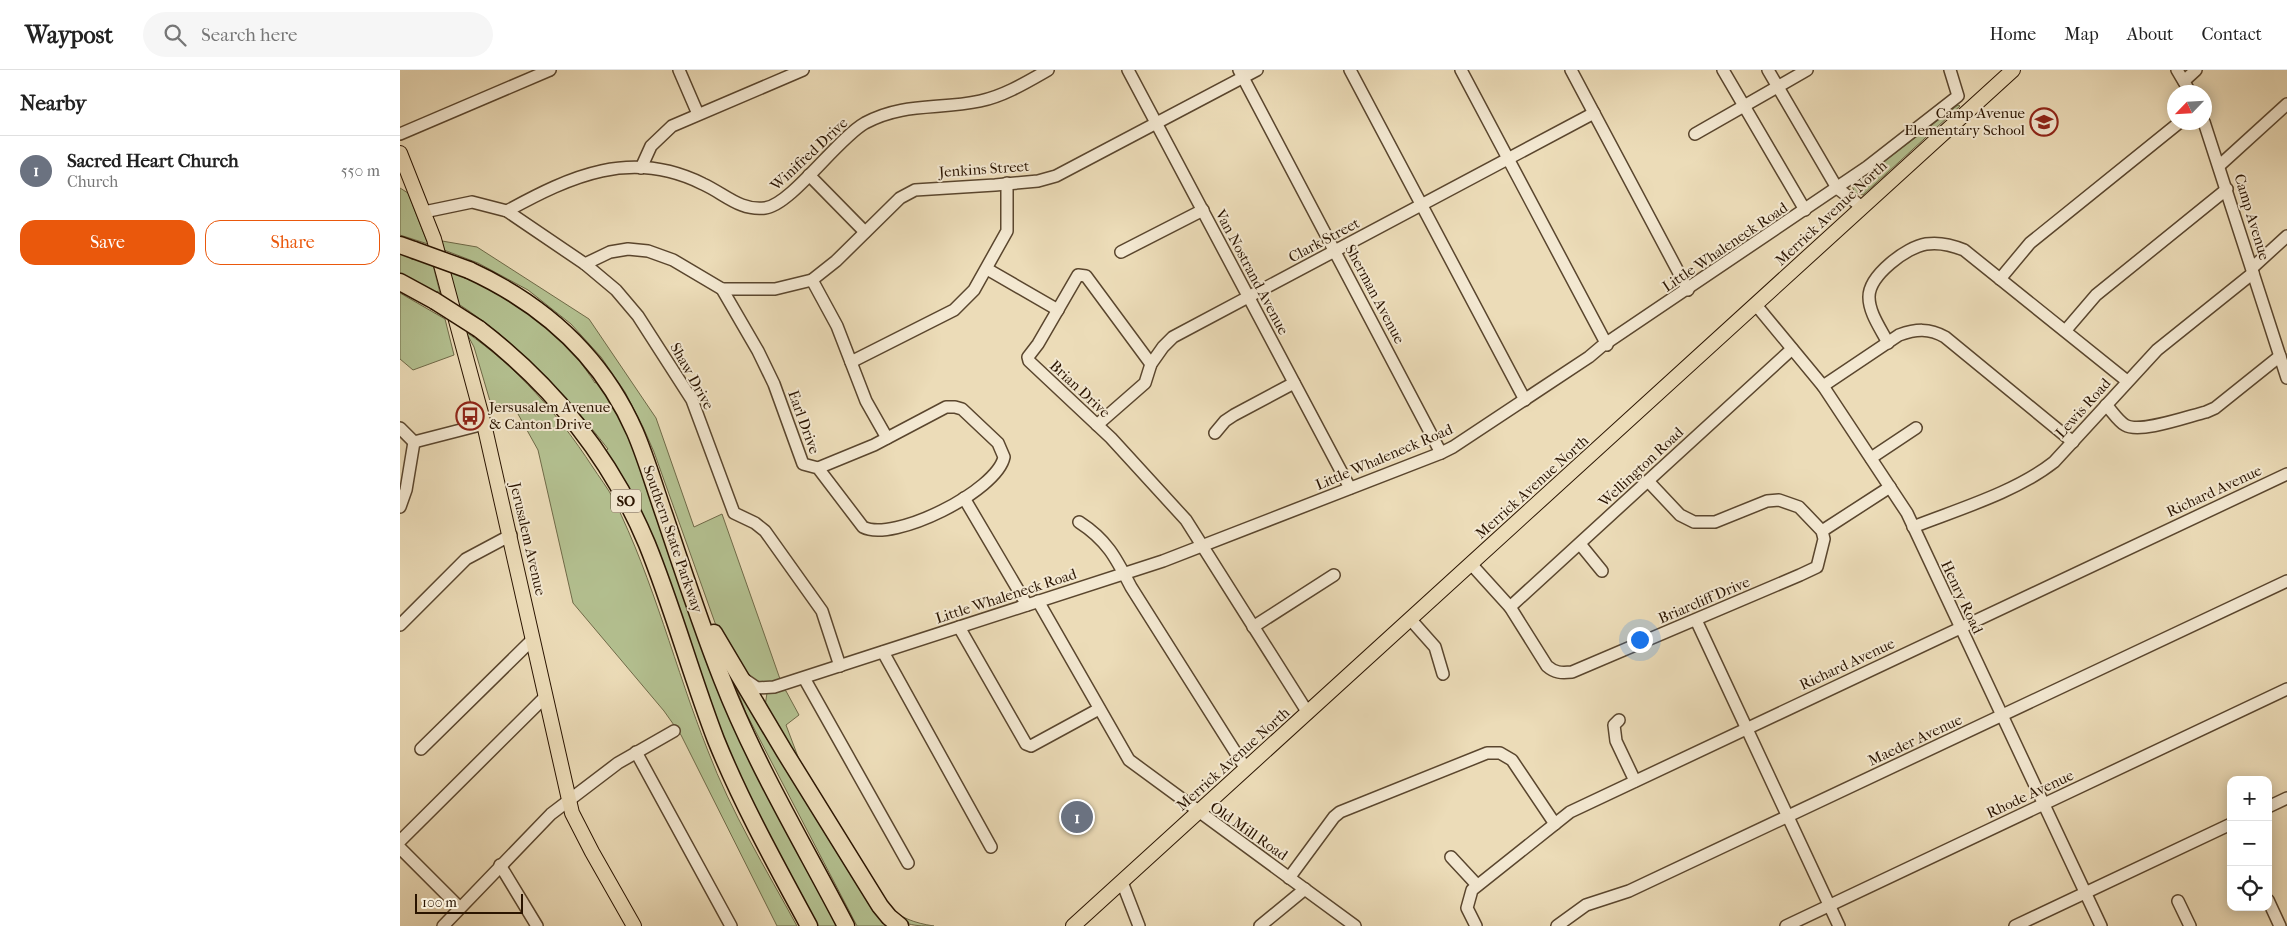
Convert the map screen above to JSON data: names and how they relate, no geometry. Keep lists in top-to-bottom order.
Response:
{
  "streets": {
    "highway": ["SO", "Southern State Parkway"],
    "main road": ["Merrick Avenue North", "Jerusalem Avenue"],
    "street": [
      "Winifred Drive",
      "Jenkins Street",
      "Camp Avenue",
      "Clark Street",
      "Little Whaleneck Road",
      "Van Nostrand Avenue",
      "Sherman Avenue",
      "Shaw Drive",
      "Brian Drive",
      "Lewis Road",
      "Earl Drive",
      "Wellington Road",
      "Richard Avenue",
      "Henry Road",
      "Briarcliff Drive",
      "Maeder Avenue",
      "Rhode Avenue",
      "Old Mill Road"
    ]
  },
  "crossings": [
    ["Winifred Drive", "Shaw Drive"],
    ["Jenkins Street", "Van Nostrand Avenue"],
    ["Jenkins Street", "Sherman Avenue"],
    ["Jenkins Street", "Earl Drive"],
    ["Merrick Avenue North", "Brian Drive"],
    ["Merrick Avenue North", "Henry Road"],
    ["Merrick Avenue North", "Briarcliff Drive"],
    ["Merrick Avenue North", "Old Mill Road"],
    ["Camp Avenue", "Lewis Road"],
    ["Clark Street", "Van Nostrand Avenue"],
    ["Clark Street", "Sherman Avenue"],
    ["Clark Street", "Brian Drive"],
    ["Little Whaleneck Road", "Van Nostrand Avenue"],
    ["Little Whaleneck Road", "Sherman Avenue"],
    ["Little Whaleneck Road", "Shaw Drive"],
    ["Little Whaleneck Road", "Brian Drive"],
    ["Little Whaleneck Road", "Old Mill Road"],
    ["Shaw Drive", "Earl Drive"],
    ["Shaw Drive", "Jerusalem Avenue"],
    ["Lewis Road", "Henry Road"],
    ["Wellington Road", "Henry Road"],
    ["Wellington Road", "Briarcliff Drive"],
    ["Richard Avenue", "Henry Road"],
    ["Henry Road", "Maeder Avenue"],
    ["Henry Road", "Rhode Avenue"]
  ],
  "places": {
    "school or university": ["Camp Avenue Elementary School"],
    "bus stop": ["Jersusalem Avenue & Canton Drive"]
  },
  "scale_bar": "100 m",
  "north": "bottom left",
  "page": {
    "header": "Waypost",
    "search": "Search here",
    "nav": [
      "Home",
      "Map",
      "About",
      "Contact"
    ],
    "heading": "Nearby",
    "list": [
      {
        "mark": "1",
        "name": "Sacred Heart Church",
        "note": "Church",
        "value": "550 m"
      }
    ],
    "buttons": ["Save", "Share"],
    "map_buttons": ["+", "−"],
    "pins": "1",
    "scale": "100 m"
  }
}
